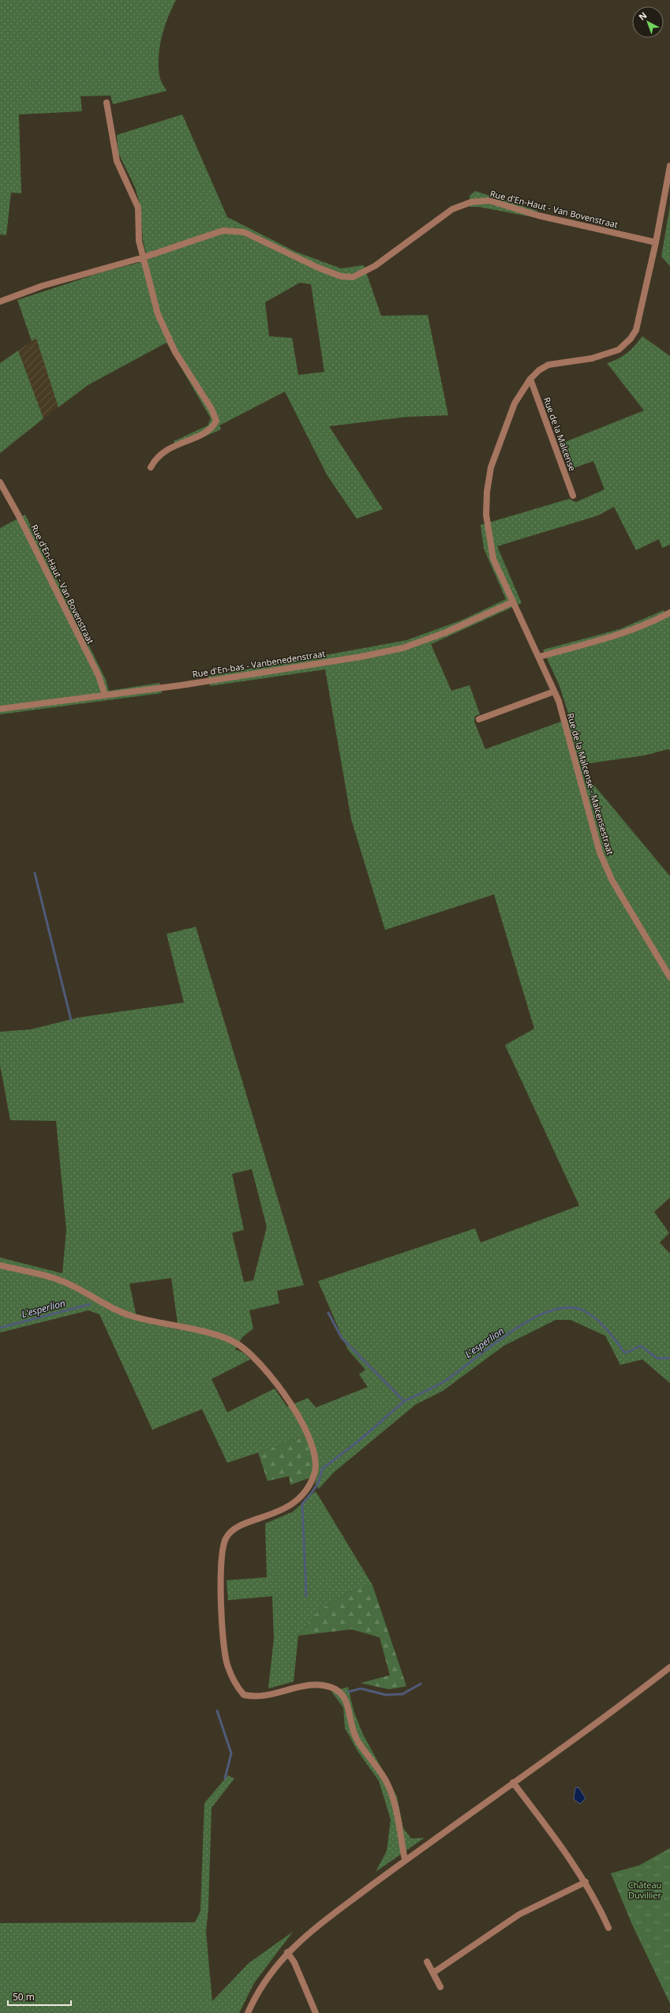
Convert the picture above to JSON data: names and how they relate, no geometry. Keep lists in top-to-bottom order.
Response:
{
  "streets": {
    "street": [
      "Rue d'En-Haut - Van Bovenstraat",
      "Rue de la Malcense",
      "Rue d'En-bas - Vanbenedenstraat",
      "Rue de la Malcense - Malcensestraat"
    ]
  },
  "crossings": [
    ["Rue d'En-Haut - Van Bovenstraat", "Rue d'En-bas - Vanbenedenstraat"],
    ["Rue d'En-Haut - Van Bovenstraat", "Rue de la Malcense - Malcensestraat"],
    ["Rue de la Malcense", "Rue de la Malcense - Malcensestraat"],
    ["Rue d'En-bas - Vanbenedenstraat", "Rue de la Malcense - Malcensestraat"]
  ],
  "water": ["L'esperlion"],
  "parks": ["Château Duvillier"],
  "scale_bar": "50 m",
  "north": "top left"
}
